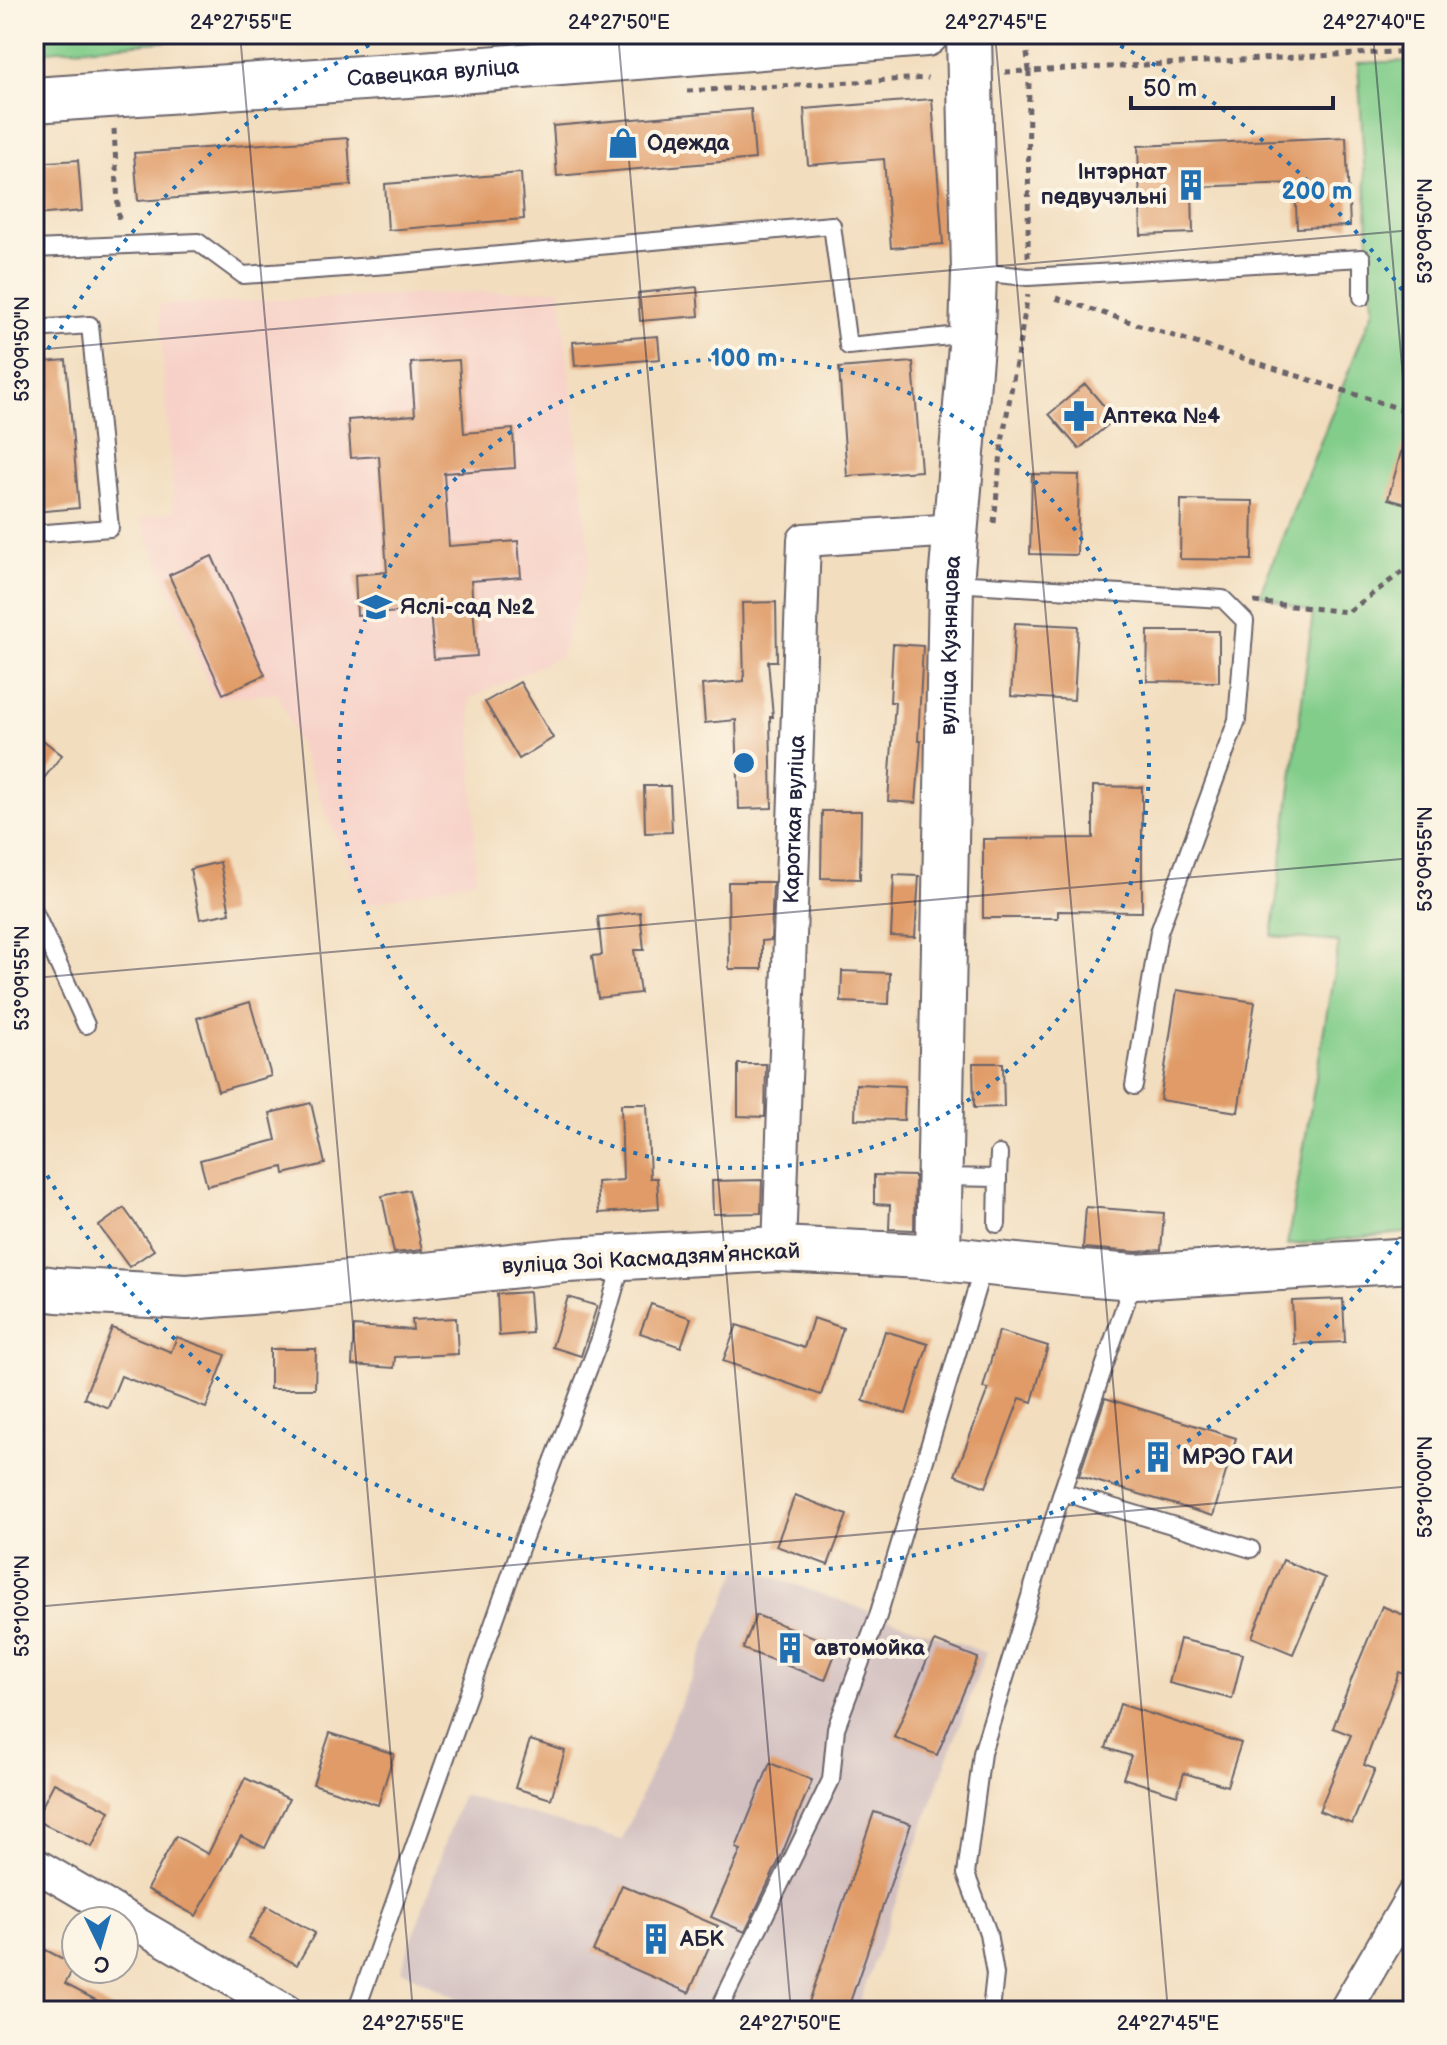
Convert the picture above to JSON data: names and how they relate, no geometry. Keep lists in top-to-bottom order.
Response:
{
  "streets": {
    "street": [
      "Савецкая вуліца",
      "вуліца Кузняцова",
      "Кароткая вуліца",
      "вуліца Зоі Касмадзямʼянскай"
    ]
  },
  "crossings": [
    ["вуліца Кузняцова", "Кароткая вуліца"],
    ["вуліца Кузняцова", "вуліца Зоі Касмадзямʼянскай"],
    ["Кароткая вуліца", "вуліца Зоі Касмадзямʼянскай"]
  ],
  "places": {
    "shop": ["Одежда"],
    "building": [
      "Інтэрнат педвучэльні",
      "МРЭО ГАИ",
      "автомойка",
      "АБК"
    ],
    "pharmacy": ["Аптека №4"],
    "school or university": ["Яслі-сад №2"]
  },
  "scale_bar": "50 m",
  "north": "bottom",
  "coordinates": [
    "24°27'55\"E",
    "24°27'50\"E",
    "24°27'45\"E",
    "24°27'40\"E",
    "53°09'50\"N",
    "53°09'55\"N",
    "53°10'00\"N"
  ],
  "rings": ["200 m", "100 m"]
}
